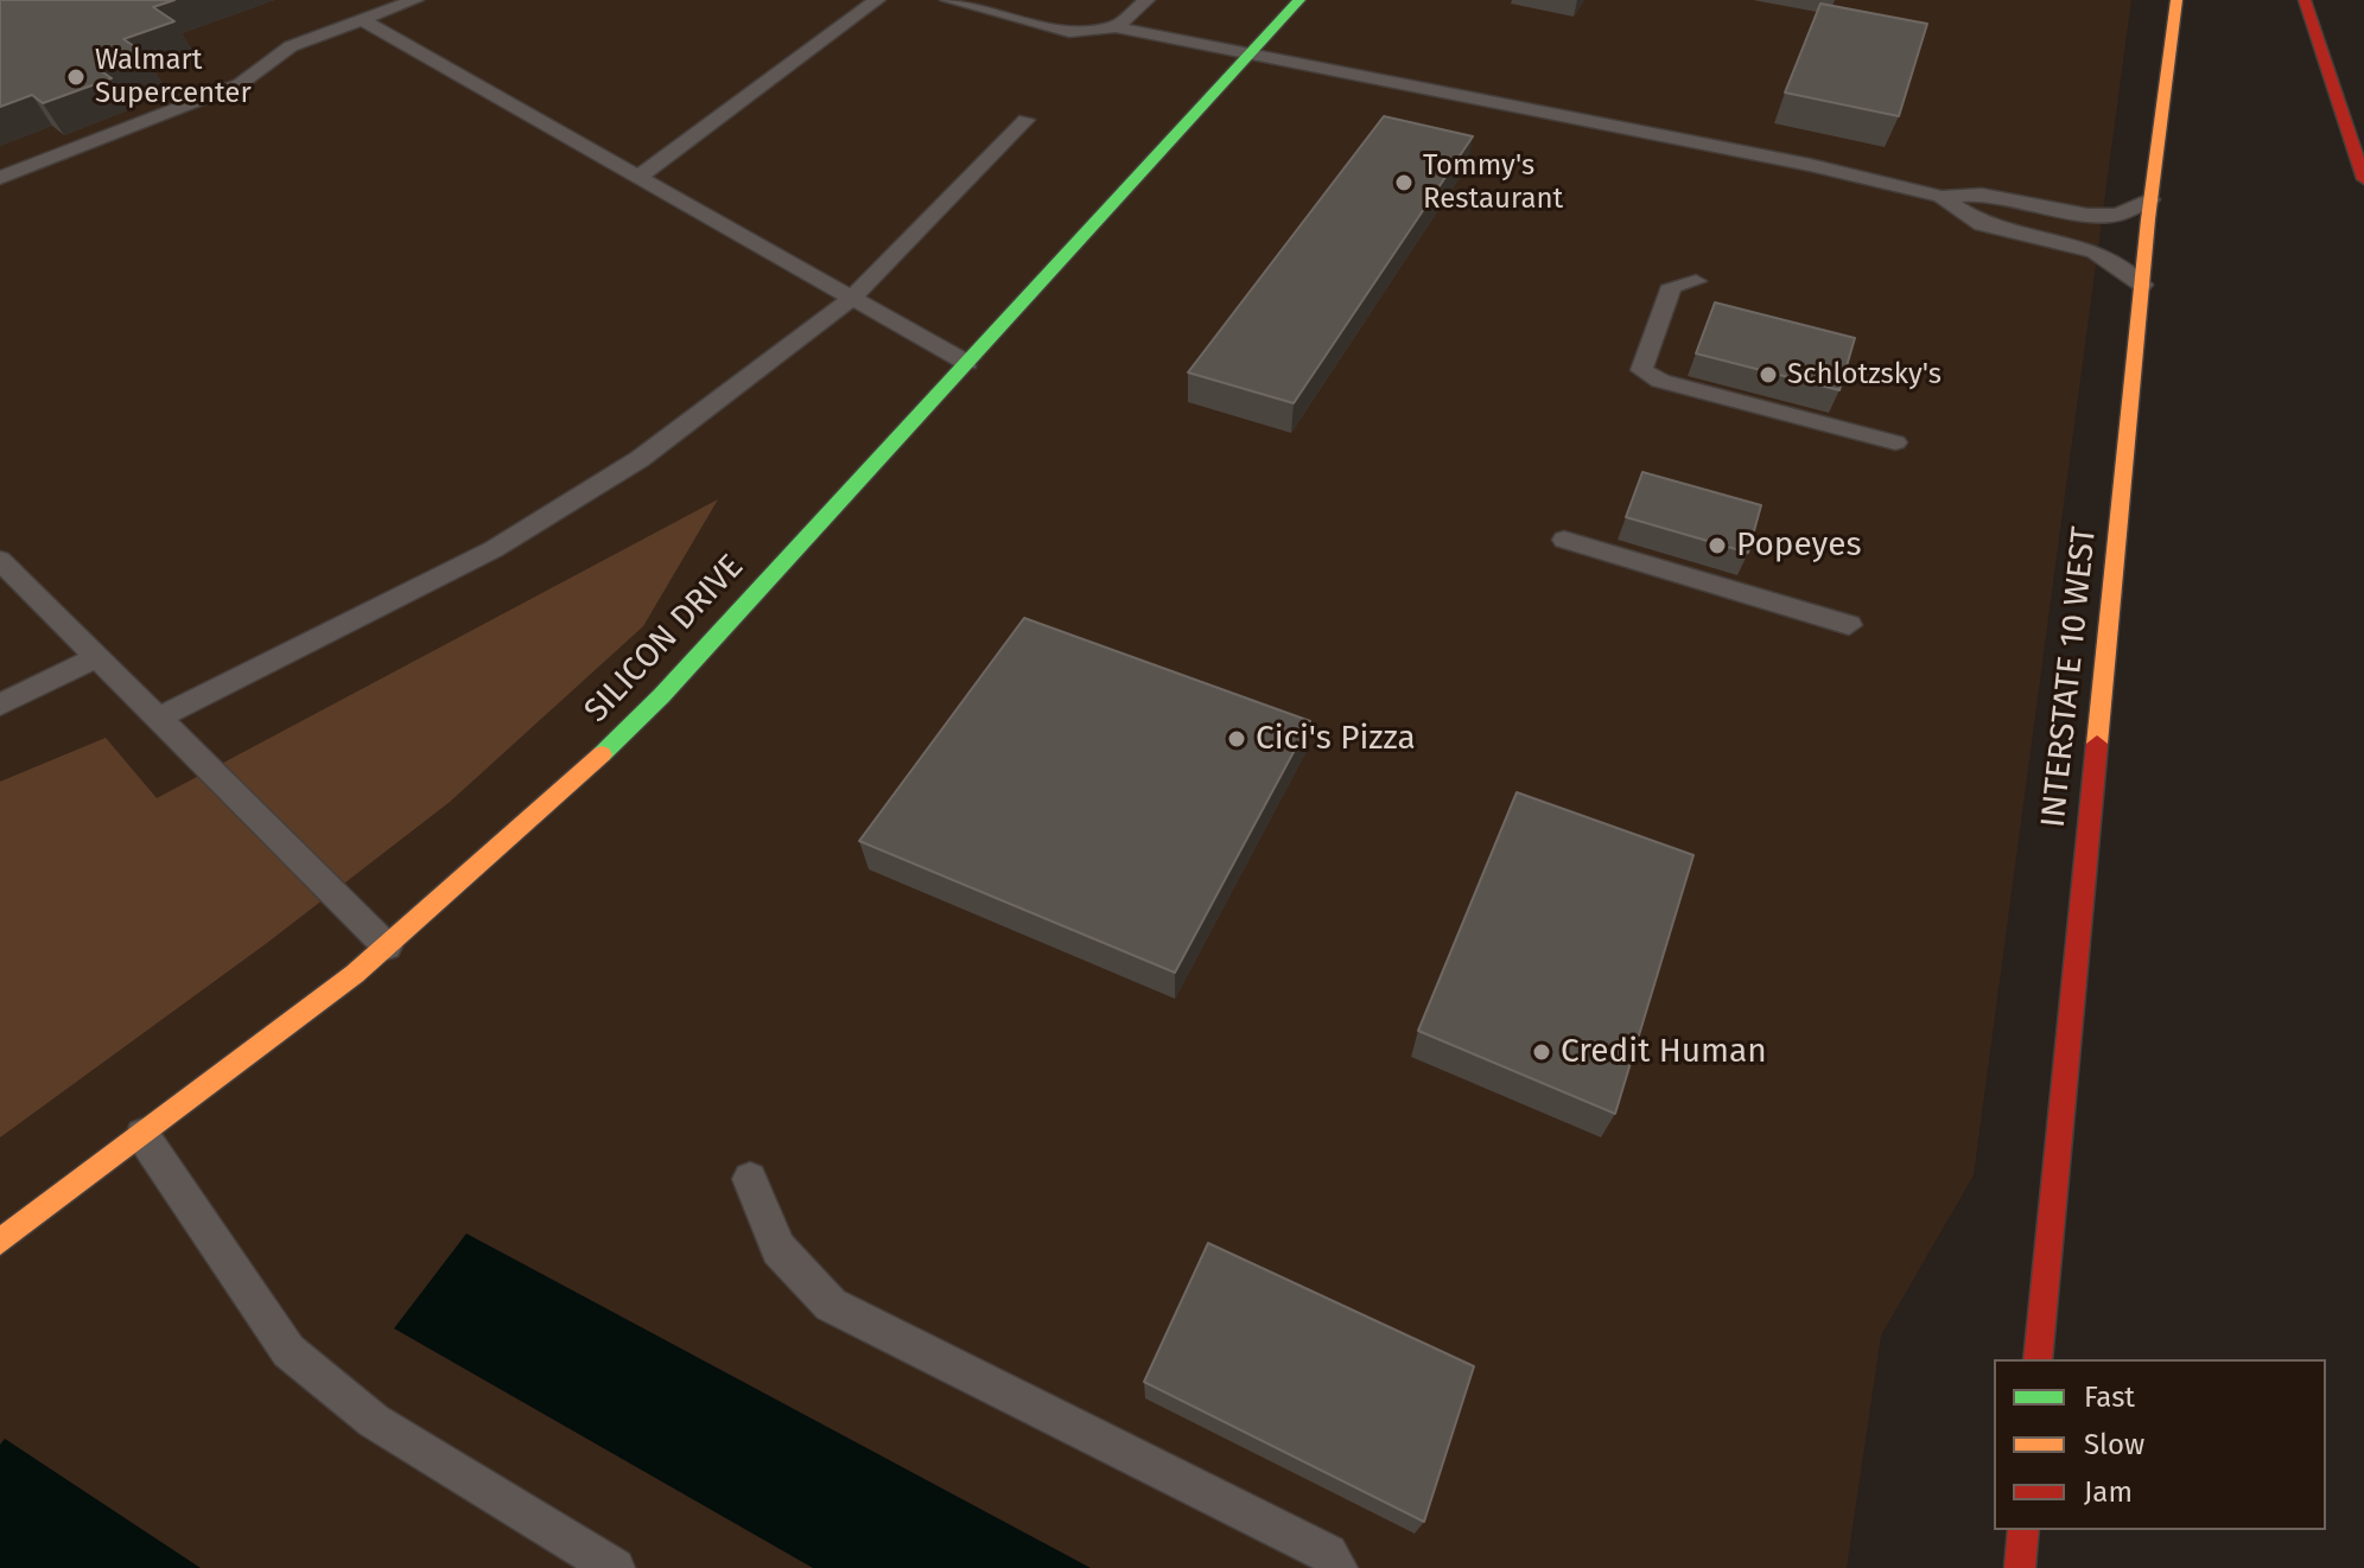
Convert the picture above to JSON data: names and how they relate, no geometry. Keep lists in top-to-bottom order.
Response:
{
  "streets": {
    "main road": ["SILICON DRIVE", "INTERSTATE 10 WEST"]
  },
  "places": [
    "Walmart Supercenter",
    "Tommy's Restaurant",
    "Schlotzsky's",
    "Popeyes",
    "Cici's Pizza",
    "Credit Human"
  ],
  "legend": ["Fast", "Slow", "Jam"]
}
